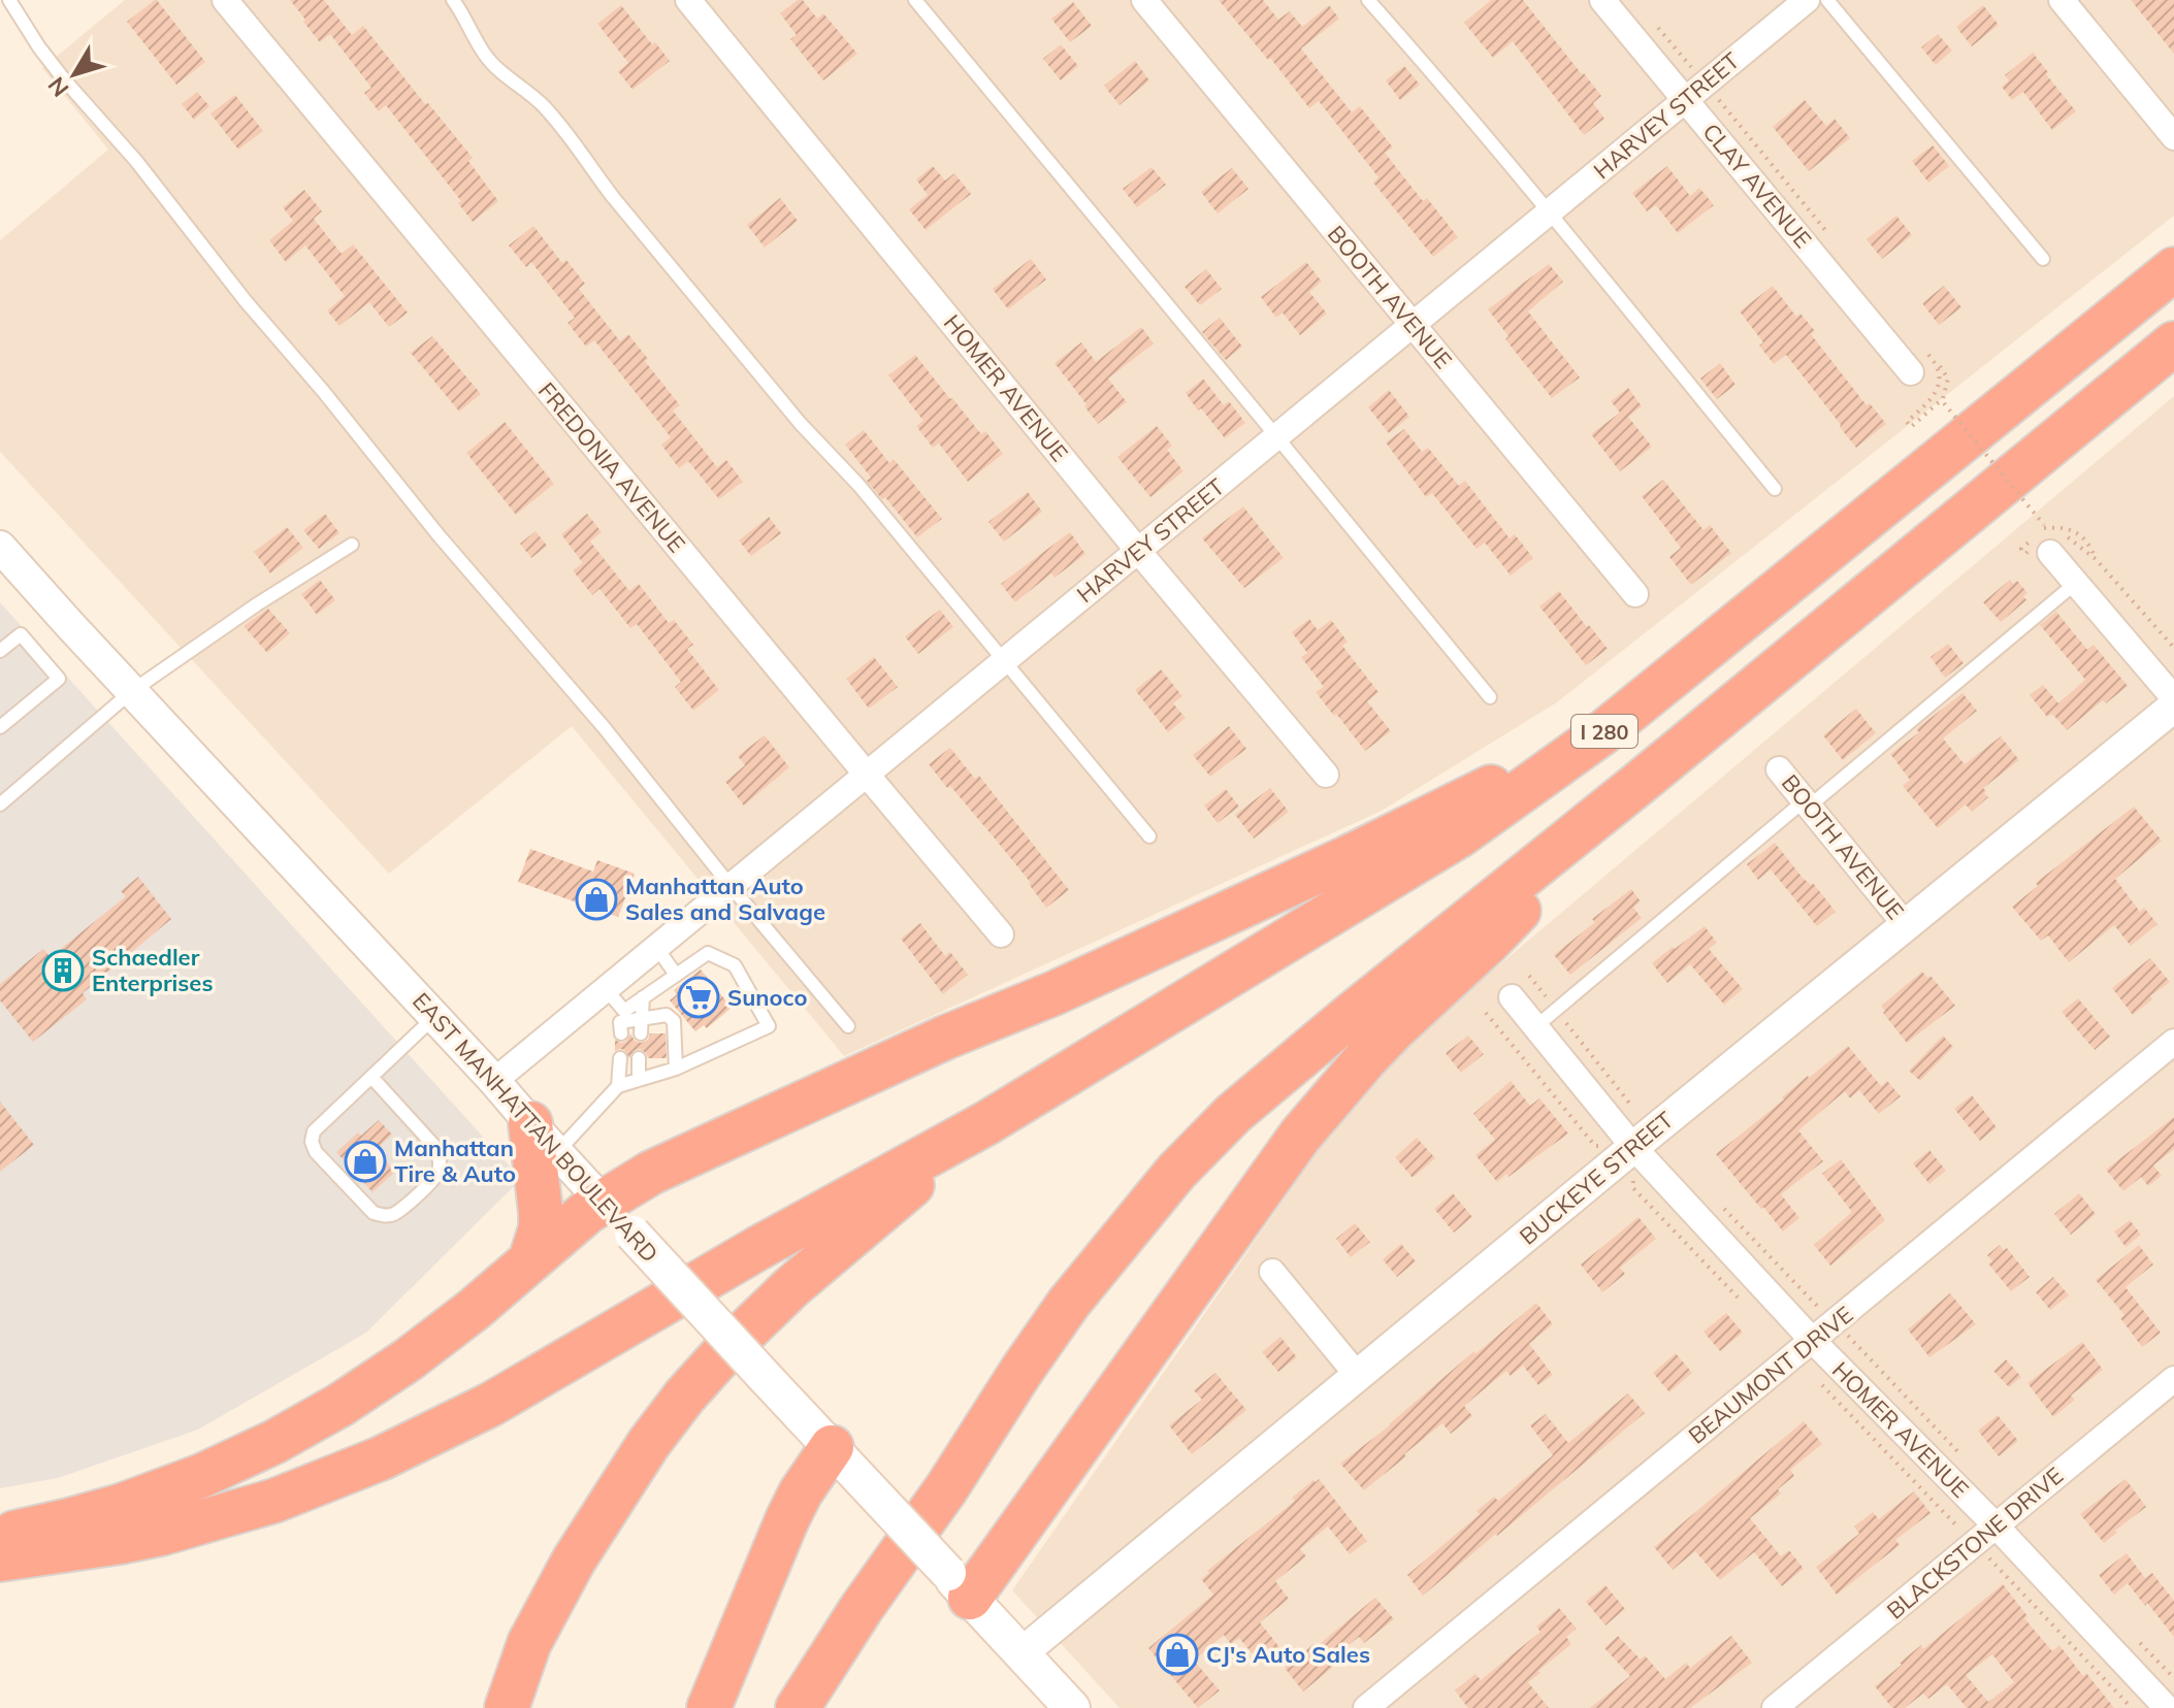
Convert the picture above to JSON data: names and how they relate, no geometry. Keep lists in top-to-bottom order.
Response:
{
  "streets": {
    "highway": ["I 280"],
    "main road": ["EAST MANHATTAN BOULEVARD"],
    "street": [
      "HARVEY STREET",
      "CLAY AVENUE",
      "BOOTH AVENUE",
      "HOMER AVENUE",
      "FREDONIA AVENUE",
      "BUCKEYE STREET",
      "BEAUMONT DRIVE",
      "BLACKSTONE DRIVE"
    ]
  },
  "crossings": [
    ["HARVEY STREET", "CLAY AVENUE"],
    ["HARVEY STREET", "BOOTH AVENUE"],
    ["HARVEY STREET", "HOMER AVENUE"],
    ["HARVEY STREET", "FREDONIA AVENUE"],
    ["HARVEY STREET", "EAST MANHATTAN BOULEVARD"],
    ["BOOTH AVENUE", "BUCKEYE STREET"],
    ["HOMER AVENUE", "BUCKEYE STREET"],
    ["HOMER AVENUE", "BEAUMONT DRIVE"],
    ["HOMER AVENUE", "BLACKSTONE DRIVE"],
    ["EAST MANHATTAN BOULEVARD", "BUCKEYE STREET"]
  ],
  "places": {
    "shop": ["Manhattan Auto Sales and Salvage", "Manhattan Tire & Auto", "CJ's Auto Sales"],
    "building": ["Schaedler Enterprises"],
    "supermarket": ["Sunoco"]
  },
  "north": "bottom left"
}
